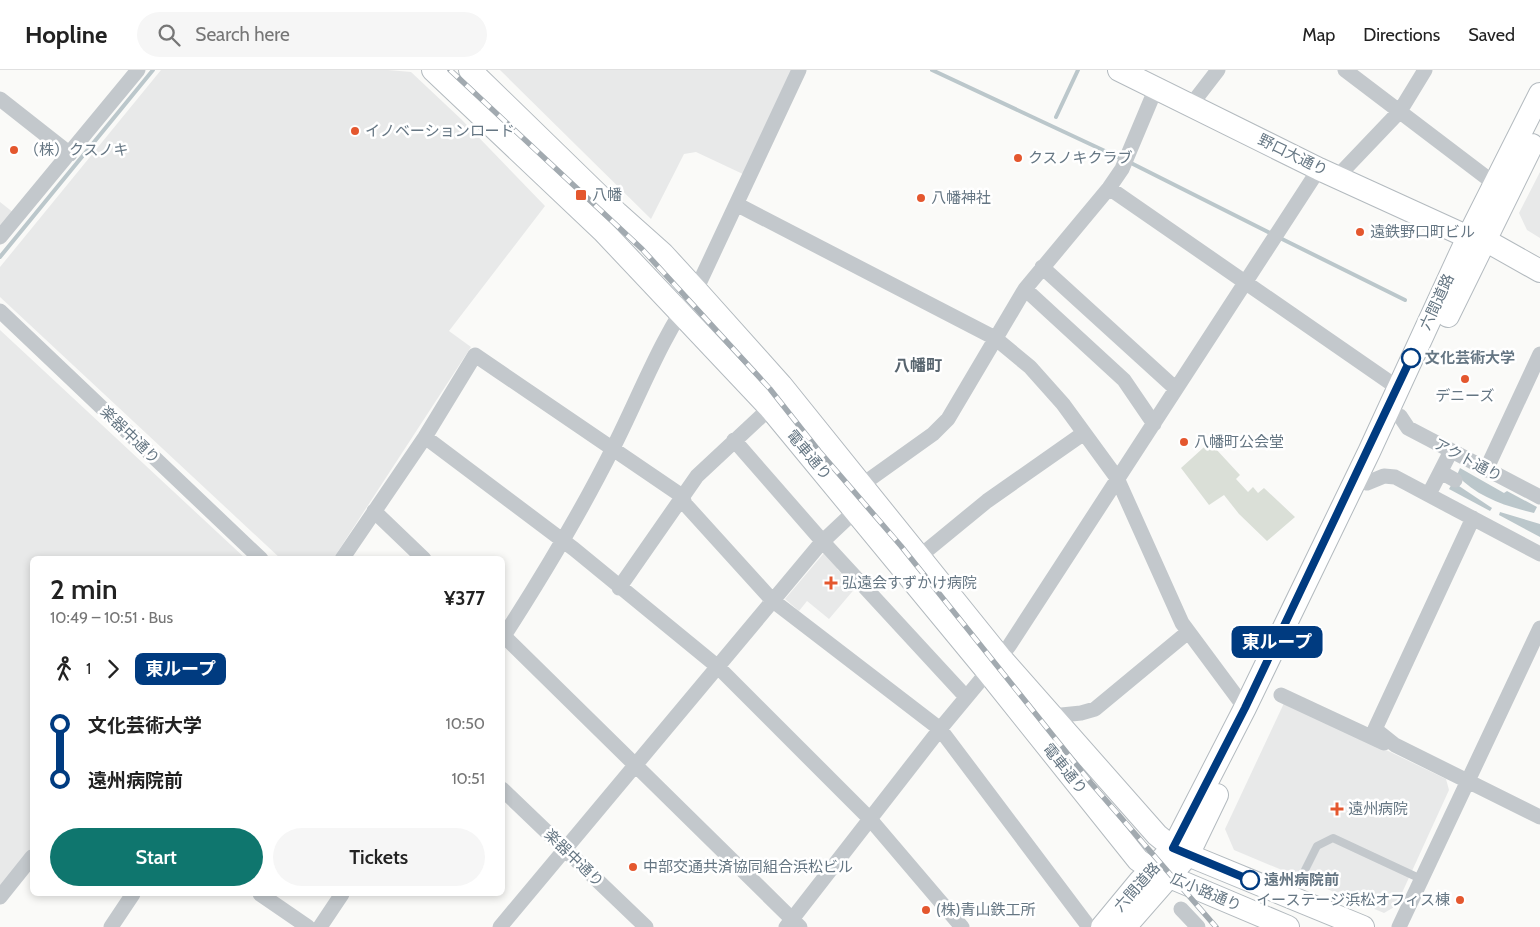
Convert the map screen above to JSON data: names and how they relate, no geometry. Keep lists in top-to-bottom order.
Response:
{
  "streets": {
    "street": [
      "野口大通り",
      "六間道路",
      "楽器中通り",
      "電車通り",
      "アクト通り",
      "広小路通り"
    ]
  },
  "crossings": [
    ["野口大通り", "六間道路"],
    ["六間道路", "電車通り"],
    ["六間道路", "アクト通り"],
    ["六間道路", "広小路通り"],
    ["電車通り", "広小路通り"]
  ],
  "districts": ["八幡町"],
  "places": {
    "other": [
      "イノベーションロード",
      "（株）クスノキ",
      "クスノキクラブ",
      "八幡神社",
      "遠鉄野口町ビル",
      "文化芸術大学",
      "デニーズ",
      "八幡町公会堂",
      "中部交通共済協同組合浜松ビル",
      "遠州病院前",
      "イーステージ浜松オフィス棟",
      "(株)青山鉄工所"
    ],
    "transit": ["八幡"],
    "health": ["弘遠会すずかけ病院", "遠州病院"]
  },
  "lines": ["bus line 東ループ"],
  "page": {
    "header": "Hopline",
    "search": "Search here",
    "nav": ["Map", "Directions", "Saved"],
    "on_map": "東ループ",
    "heading": ["2 min", "10:49 – 10:51 · Bus", "¥377"],
    "legs": ["1", "東ループ"],
    "list": [
      {
        "name": "文化芸術大学",
        "value": "10:50"
      },
      {
        "name": "遠州病院前",
        "value": "10:51"
      }
    ],
    "buttons": ["Start", "Tickets"]
  }
}
